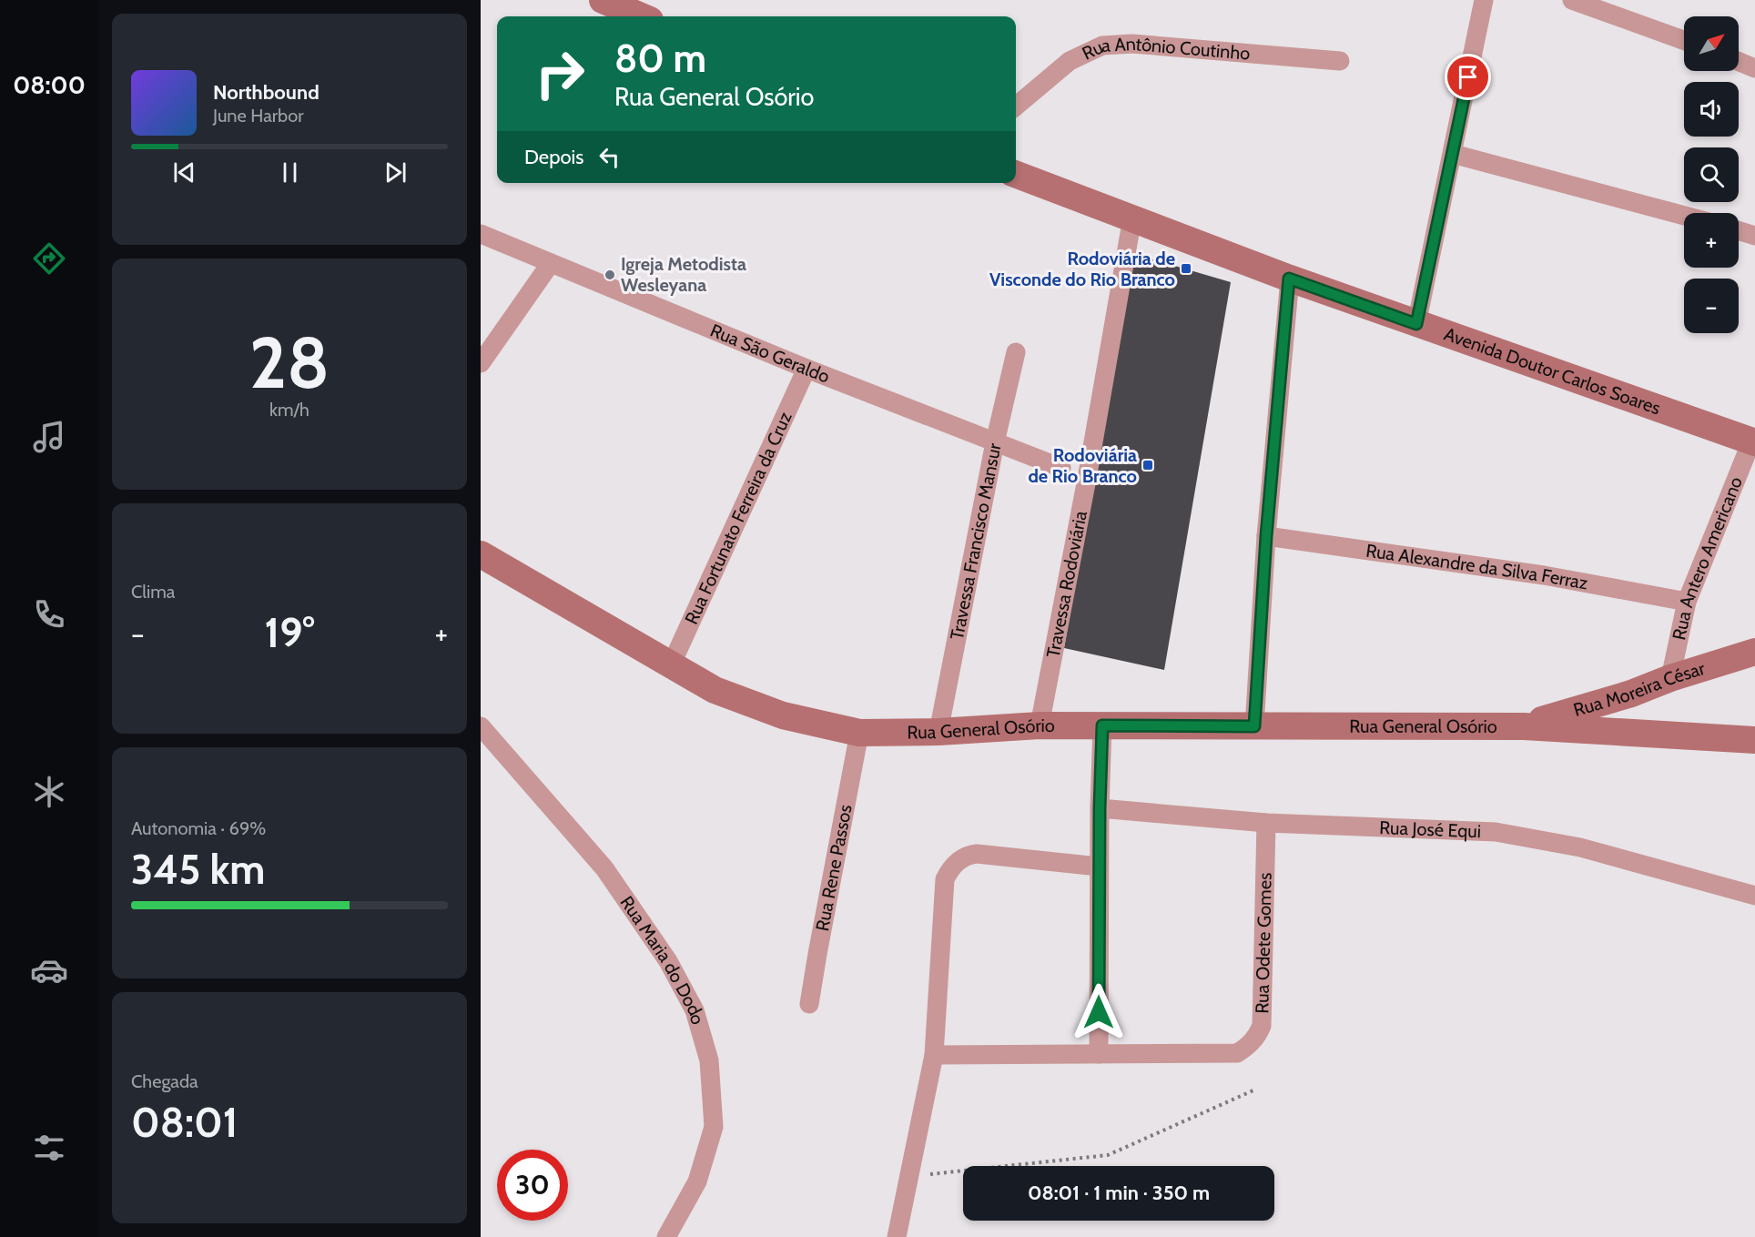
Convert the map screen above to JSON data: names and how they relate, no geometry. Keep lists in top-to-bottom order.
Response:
{
  "streets": {
    "street": [
      "Rua Antônio Coutinho",
      "Rua São Geraldo",
      "Avenida Doutor Carlos Soares",
      "Rua Fortunato Ferreira da Cruz",
      "Travessa Francisco Mansur",
      "Rua Antero Americano",
      "Rua Alexandre da Silva Ferraz",
      "Travessa Rodoviária",
      "Rua Moreira César",
      "Rua General Osório",
      "Rua José Equi",
      "Rua Rene Passos",
      "Rua Odete Gomes",
      "Rua Maria do Dodo"
    ]
  },
  "crossings": [
    ["Rua São Geraldo", "Rua Fortunato Ferreira da Cruz"],
    ["Rua São Geraldo", "Travessa Francisco Mansur"],
    ["Avenida Doutor Carlos Soares", "Rua Antero Americano"],
    ["Avenida Doutor Carlos Soares", "Travessa Rodoviária"],
    ["Rua Fortunato Ferreira da Cruz", "Rua General Osório"],
    ["Travessa Francisco Mansur", "Rua General Osório"],
    ["Rua Antero Americano", "Rua Alexandre da Silva Ferraz"],
    ["Rua Antero Americano", "Rua Moreira César"],
    ["Travessa Rodoviária", "Rua General Osório"],
    ["Rua Moreira César", "Rua General Osório"],
    ["Rua General Osório", "Rua Rene Passos"],
    ["Rua José Equi", "Rua Odete Gomes"]
  ],
  "places": {
    "transit": ["Rodoviária de Visconde do Rio Branco", "Rodoviária de Rio Branco"],
    "other": ["Igreja Metodista Wesleyana"]
  },
  "north": "top right",
  "page": {
    "tabs": "08:00",
    "map_buttons": ["+", "−"],
    "turn": ["80 m", "Rua General Osório"],
    "song": ["Northbound", "June Harbor"],
    "then": "Depois",
    "tile": [
      ["28", "km/h"],
      "Clima",
      ["Autonomia · 69%", "345 km"],
      ["Chegada", "08:01"]
    ],
    "heat": ["−", "19°", "+"],
    "limit": "30",
    "trip": "08:01 · 1 min · 350 m"
  }
}
